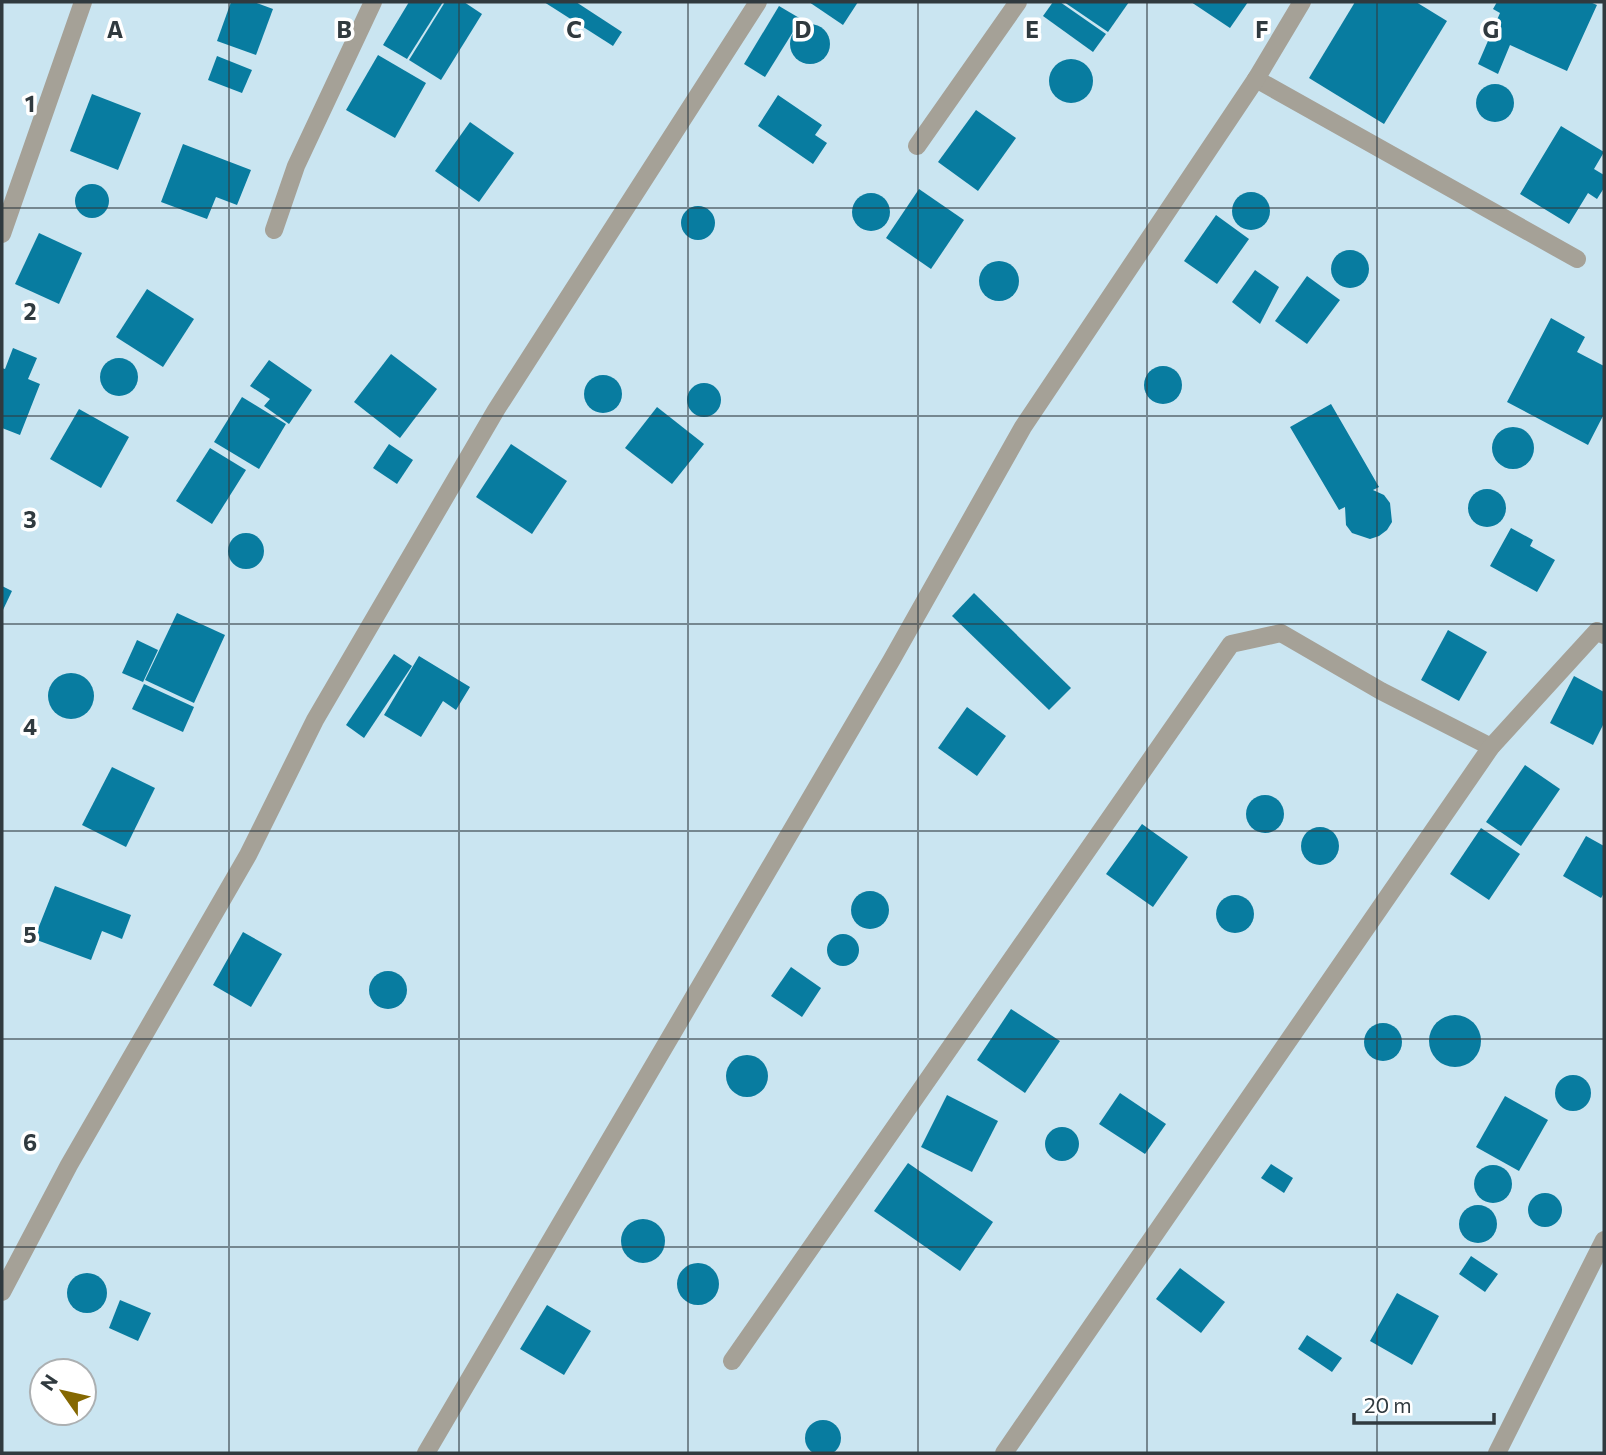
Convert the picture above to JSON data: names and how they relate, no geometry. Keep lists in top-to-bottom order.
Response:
{
  "scale_bar": "20 m",
  "north": "top left",
  "grid": {
    "columns": [
      "A",
      "B",
      "C",
      "D",
      "E",
      "F",
      "G"
    ],
    "rows": [
      "1",
      "2",
      "3",
      "4",
      "5",
      "6"
    ]
  }
}
